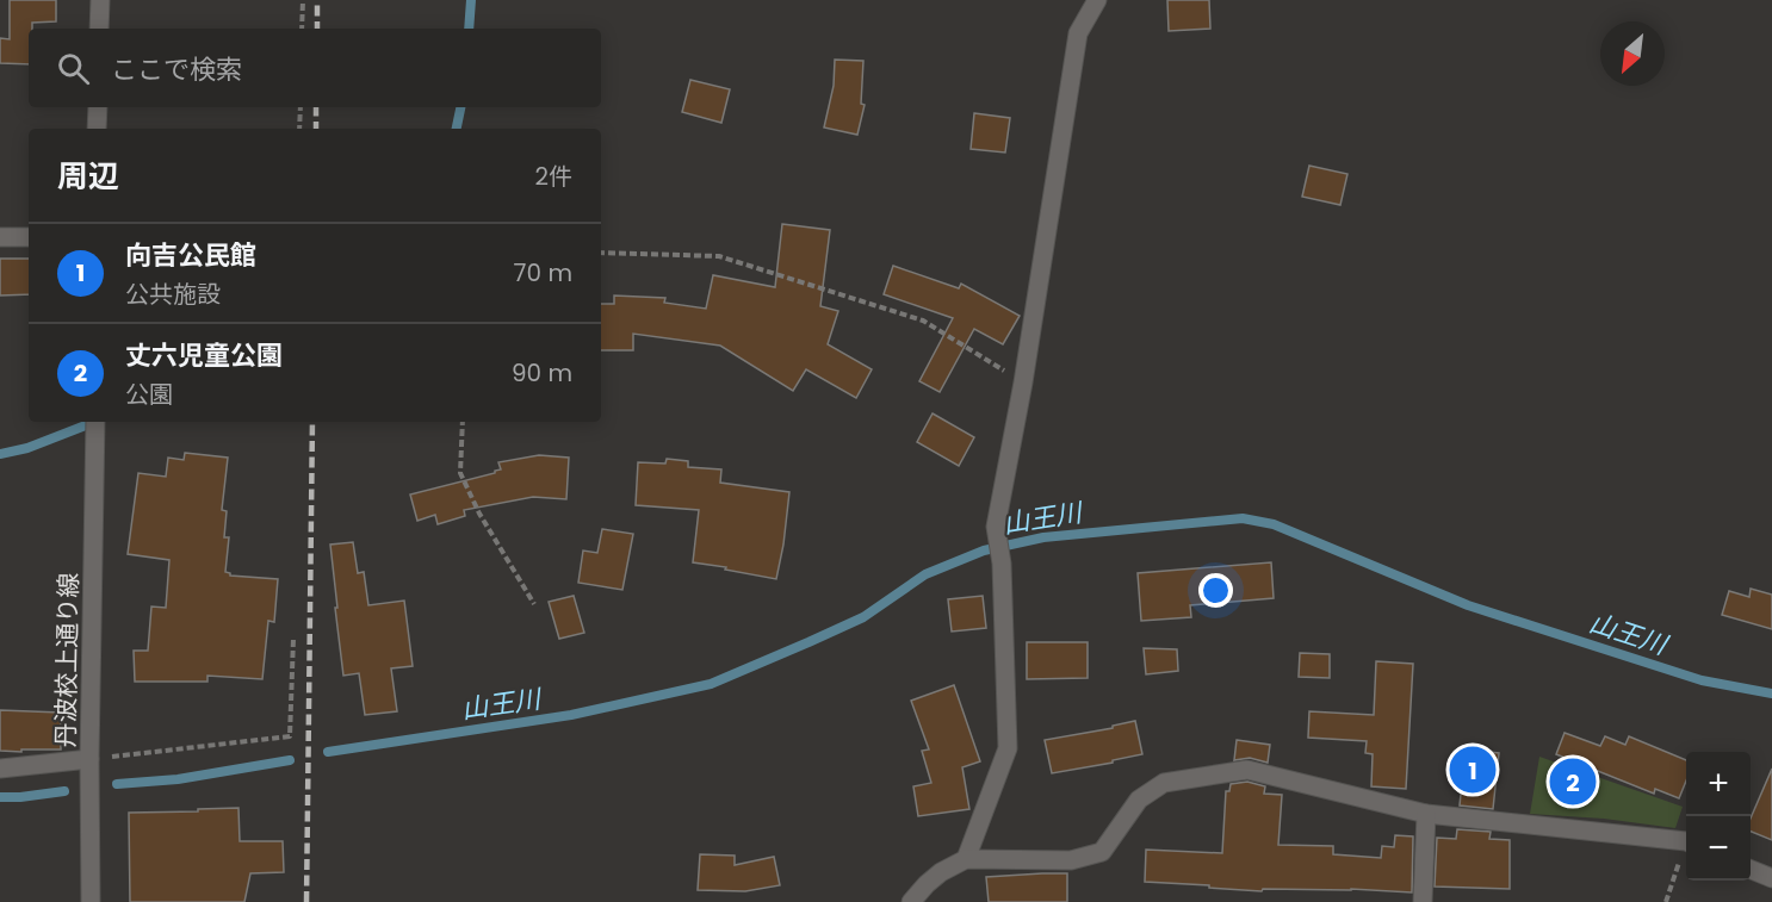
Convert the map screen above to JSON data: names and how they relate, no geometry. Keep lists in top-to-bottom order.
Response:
{
  "streets": {
    "street": ["丹波校上通り線"]
  },
  "water": ["山王川"],
  "north": "bottom left",
  "page": {
    "search": "ここで検索",
    "heading": ["周辺", "2件"],
    "list": [
      {
        "mark": "1",
        "name": "向吉公民館",
        "note": "公共施設",
        "value": "70 m"
      },
      {
        "mark": "2",
        "name": "丈六児童公園",
        "note": "公園",
        "value": "90 m"
      }
    ],
    "pins": ["1", "2"],
    "map_buttons": ["+", "−"]
  }
}
